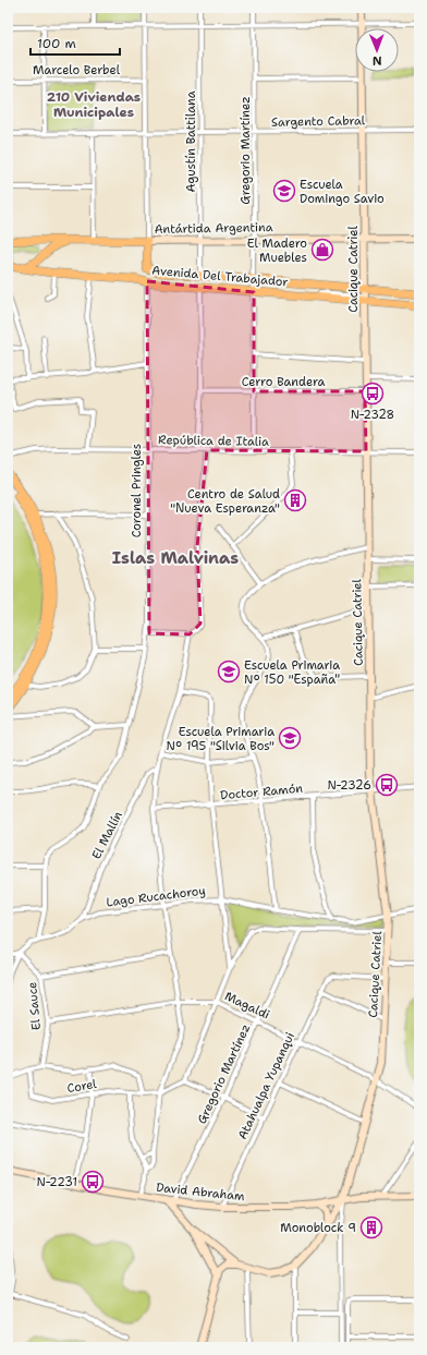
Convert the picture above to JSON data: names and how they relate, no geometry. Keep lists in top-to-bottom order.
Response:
{
  "streets": {
    "main road": ["Antártida Argentina", "Avenida Del Trabajador", "Coronel Pringles"],
    "street": [
      "Marcelo Berbel",
      "Sargento Cabral",
      "Agustín Battilana",
      "Gregorio Martínez",
      "Cacique Catriel",
      "Cerro Bandera",
      "República de Italia",
      "Doctor Ramón",
      "El Mallín",
      "Lago Rucachoroy",
      "Magaldi",
      "El Sauce",
      "Corel",
      "Atahualpa Yupanqui",
      "David Abraham"
    ]
  },
  "crossings": [
    ["Marcelo Berbel", "Coronel Pringles"],
    ["Sargento Cabral", "Agustín Battilana"],
    ["Sargento Cabral", "Gregorio Martínez"],
    ["Sargento Cabral", "Cacique Catriel"],
    ["Sargento Cabral", "Coronel Pringles"],
    ["Agustín Battilana", "Antártida Argentina"],
    ["Agustín Battilana", "Avenida Del Trabajador"],
    ["Gregorio Martínez", "Antártida Argentina"],
    ["Gregorio Martínez", "Avenida Del Trabajador"],
    ["Gregorio Martínez", "Cerro Bandera"],
    ["Gregorio Martínez", "República de Italia"],
    ["Gregorio Martínez", "Magaldi"],
    ["Gregorio Martínez", "David Abraham"],
    ["Antártida Argentina", "Cacique Catriel"],
    ["Antártida Argentina", "Coronel Pringles"],
    ["Cacique Catriel", "Avenida Del Trabajador"],
    ["Cacique Catriel", "Cerro Bandera"],
    ["Cacique Catriel", "República de Italia"],
    ["Cacique Catriel", "Doctor Ramón"],
    ["Cacique Catriel", "Lago Rucachoroy"],
    ["Cacique Catriel", "Magaldi"],
    ["Cacique Catriel", "Atahualpa Yupanqui"],
    ["Cacique Catriel", "David Abraham"],
    ["Avenida Del Trabajador", "Coronel Pringles"],
    ["República de Italia", "Coronel Pringles"],
    ["Coronel Pringles", "Lago Rucachoroy"],
    ["El Mallín", "Lago Rucachoroy"],
    ["Lago Rucachoroy", "El Sauce"],
    ["Magaldi", "El Sauce"],
    ["Magaldi", "Atahualpa Yupanqui"],
    ["Atahualpa Yupanqui", "David Abraham"]
  ],
  "districts": ["210 Viviendas Municipales", "Islas Malvinas"],
  "places": {
    "school or university": ["Escuela Domingo Savio", "Escuela Primaria N° 150 \"España\"", "Escuela Primaria N° 195 \"Silvia Bos\""],
    "shop": ["El Madero Muebles"],
    "bus stop": ["N-2328", "N-2326", "N-2231"],
    "building": ["Centro de Salud \"Nueva Esperanza\"", "Monoblock 9"]
  },
  "scale_bar": "100 m",
  "north": "bottom"
}
